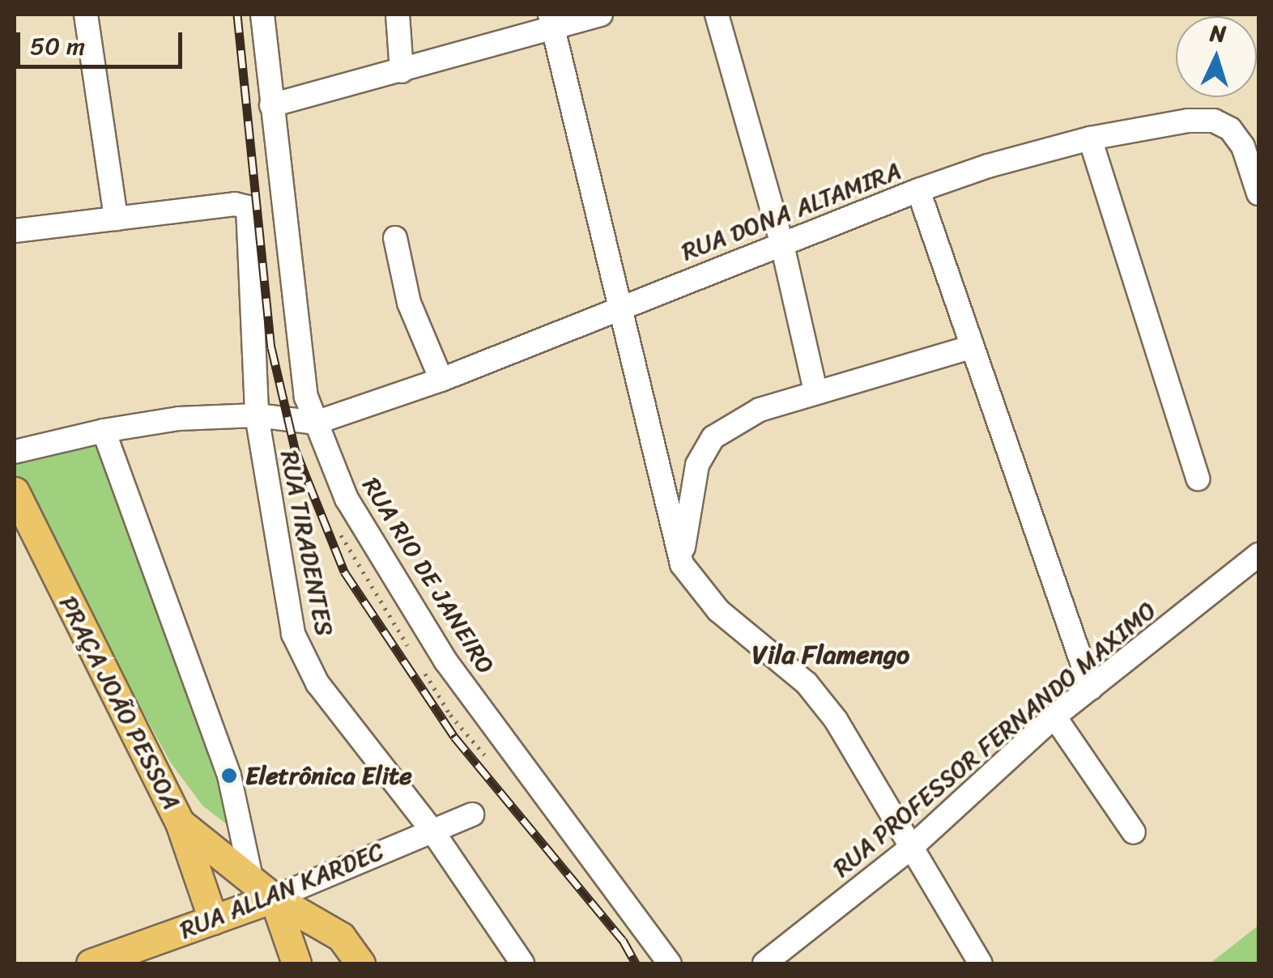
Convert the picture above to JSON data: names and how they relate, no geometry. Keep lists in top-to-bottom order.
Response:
{
  "streets": {
    "main road": ["PRAÇA JOÃO PESSOA", "RUA ALLAN KARDEC"],
    "street": [
      "RUA DONA ALTAMIRA",
      "RUA TIRADENTES",
      "RUA RIO DE JANEIRO",
      "RUA PROFESSOR FERNANDO MAXIMO"
    ]
  },
  "crossings": [
    ["RUA DONA ALTAMIRA", "RUA RIO DE JANEIRO"],
    ["RUA TIRADENTES", "RUA ALLAN KARDEC"],
    ["PRAÇA JOÃO PESSOA", "RUA ALLAN KARDEC"]
  ],
  "districts": ["Vila Flamengo"],
  "places": ["Eletrônica Elite"],
  "scale_bar": "50 m",
  "north": "top"
}
